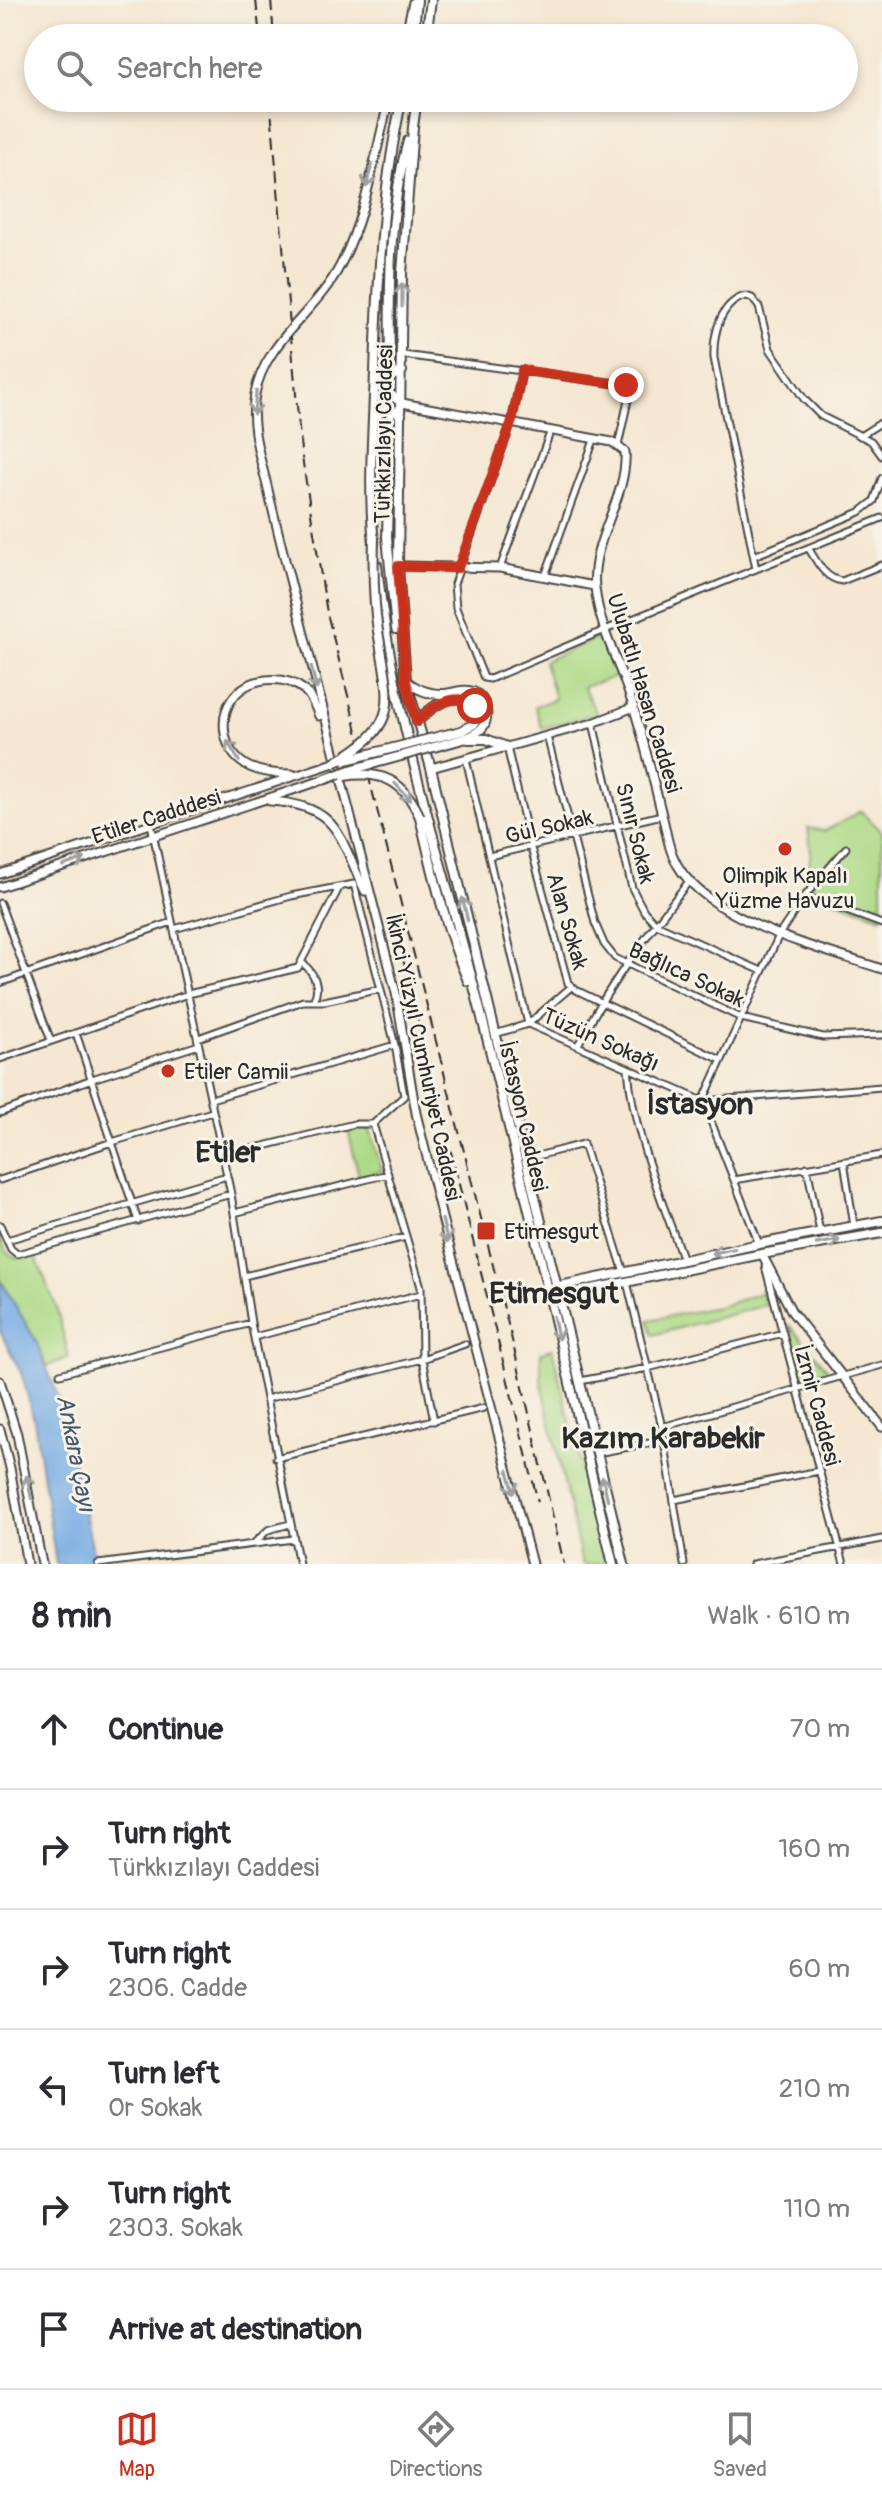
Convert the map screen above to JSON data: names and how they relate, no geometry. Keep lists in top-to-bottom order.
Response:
{
  "streets": {
    "main road": [
      "Türkkızılayı Caddesi",
      "Ulubatlı Hasan Caddesi",
      "Etiler Cadddesi",
      "İkinci Yüzyıl Cumhuriyet Caddesi",
      "İstasyon Caddesi"
    ],
    "street": [
      "Gül Sokak",
      "Sınır Sokak",
      "Alan Sokak",
      "Bağlıca Sokak",
      "Tüzün Sokağı",
      "İzmir Caddesi"
    ]
  },
  "crossings": [
    ["Türkkızılayı Caddesi", "İstasyon Caddesi"],
    ["Ulubatlı Hasan Caddesi", "Gül Sokak"],
    ["Gül Sokak", "Sınır Sokak"],
    ["Gül Sokak", "Alan Sokak"],
    ["Gül Sokak", "Bağlıca Sokak"],
    ["Gül Sokak", "Tüzün Sokağı"]
  ],
  "one_way": ["İkinci Yüzyıl Cumhuriyet Caddesi"],
  "districts": [
    "İstasyon",
    "Etiler",
    "Etimesgut",
    "Kazım Karabekir"
  ],
  "water": ["Ankara Çayı"],
  "places": {
    "other": ["Olimpik Kapalı Yüzme Havuzu", "Etiler Camii"],
    "transit": ["Etimesgut"]
  },
  "page": {
    "search": "Search here",
    "heading": ["8 min", "Walk · 610 m"],
    "list": [
      ["Continue", "70 m"],
      ["Turn right", "Türkkızılayı Caddesi", "160 m"],
      ["Turn right", "2306. Cadde", "60 m"],
      ["Turn left", "Or Sokak", "210 m"],
      ["Turn right", "2303. Sokak", "110 m"],
      "Arrive at destination"
    ],
    "nav": ["Map", "Directions", "Saved"]
  }
}
